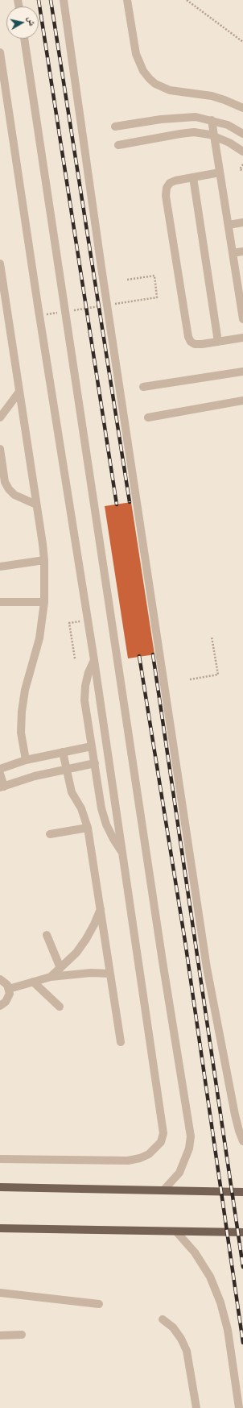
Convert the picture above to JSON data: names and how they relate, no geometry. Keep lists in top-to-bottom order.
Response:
{
  "north": "right"
}
